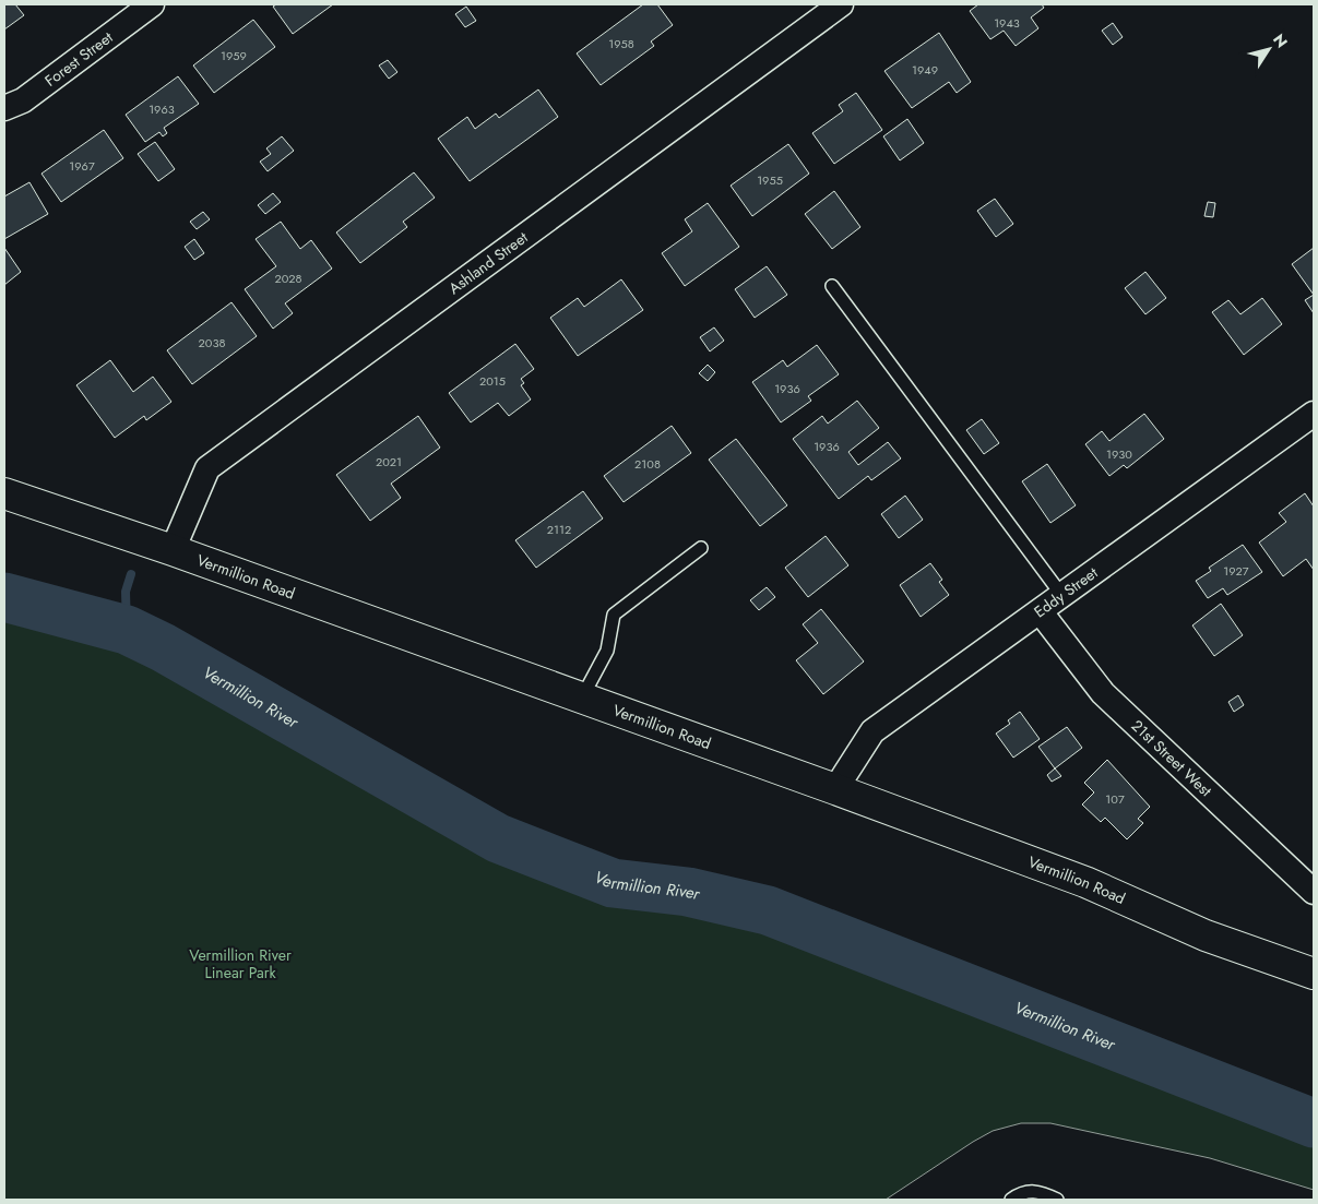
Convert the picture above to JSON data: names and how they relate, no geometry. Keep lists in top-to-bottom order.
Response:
{
  "streets": {
    "main road": ["Vermillion Road"],
    "street": [
      "Forest Street",
      "Ashland Street",
      "Eddy Street",
      "21st Street West"
    ]
  },
  "crossings": [
    ["Ashland Street", "Vermillion Road"],
    ["Vermillion Road", "Eddy Street"],
    ["Eddy Street", "21st Street West"]
  ],
  "water": ["Vermillion River"],
  "parks": ["Vermillion River Linear Park"],
  "house_numbers": [
    "1943",
    "1958",
    "1959",
    "1949",
    "1963",
    "1967",
    "1955",
    "2028",
    "2038",
    "2015",
    "1936",
    "1936",
    "1930",
    "2021",
    "2108",
    "2112",
    "1927",
    "107"
  ],
  "north": "top right"
}
